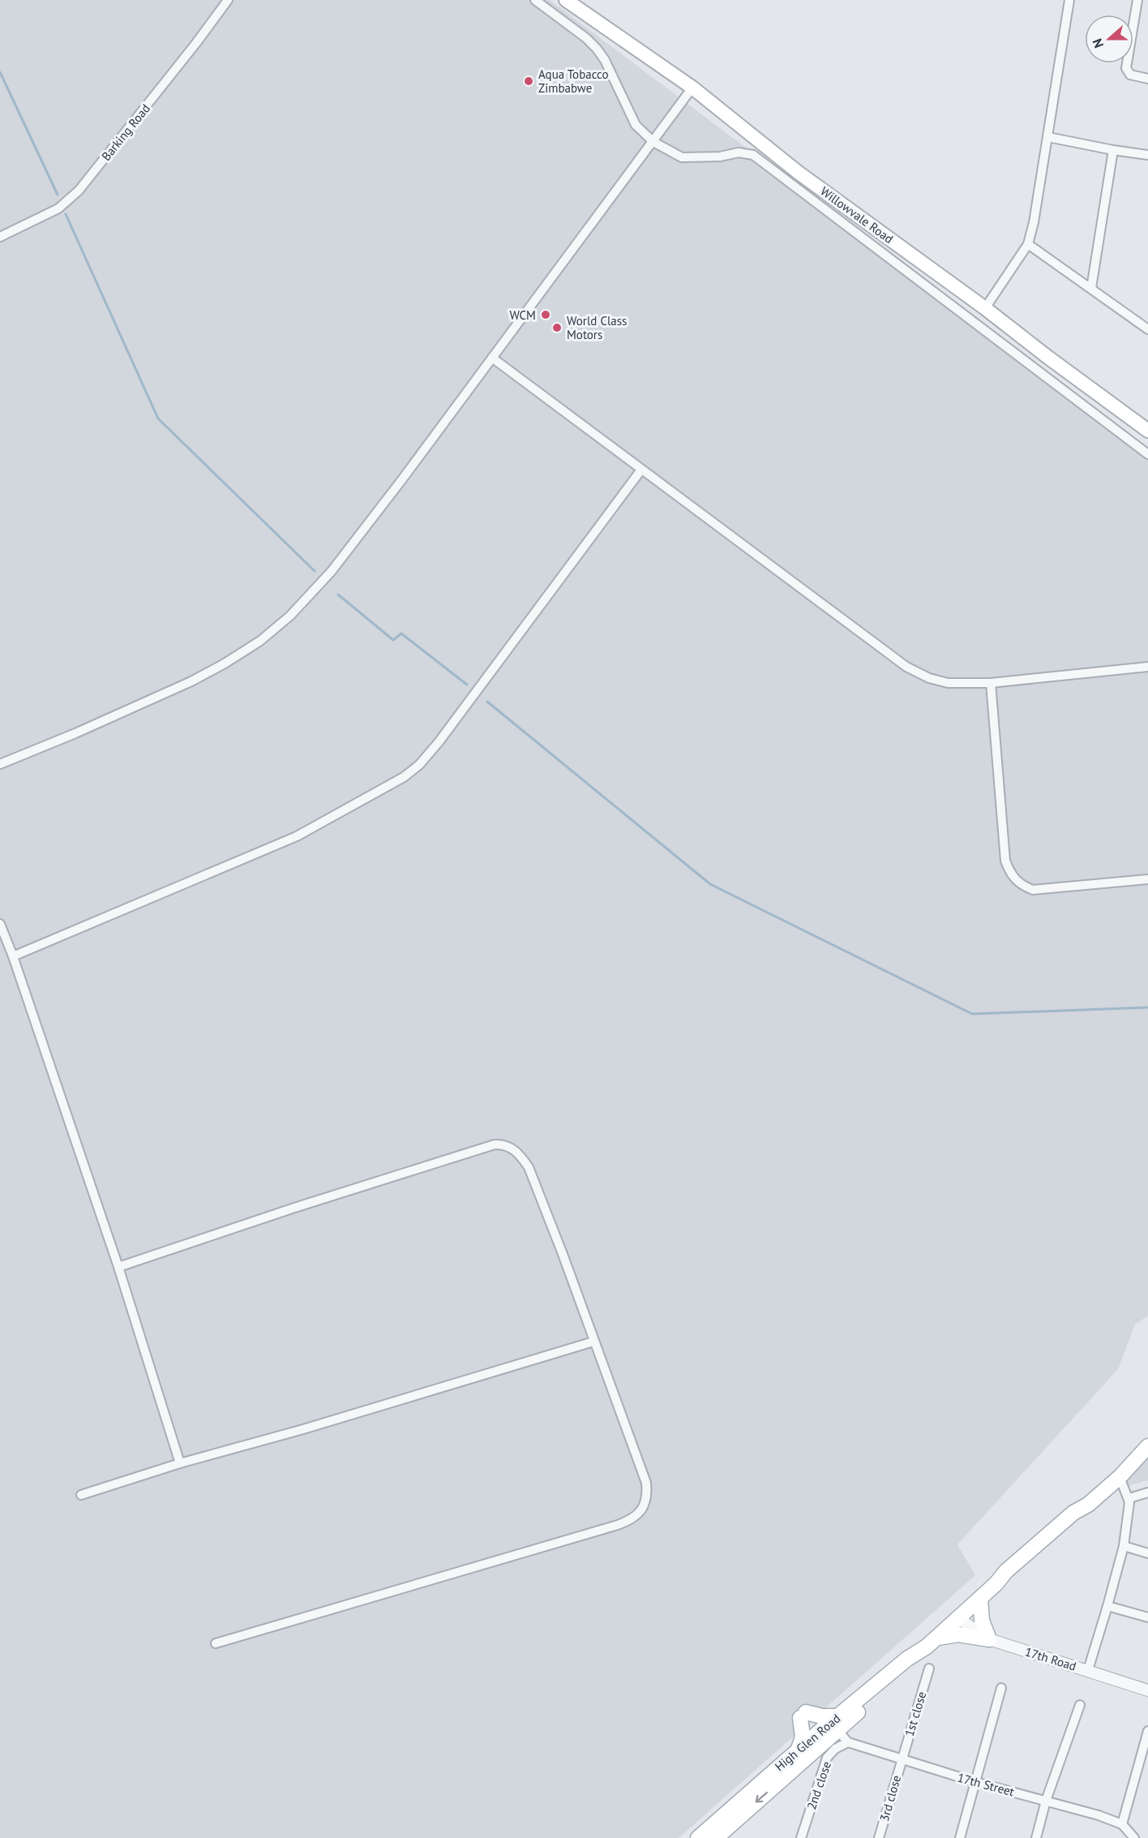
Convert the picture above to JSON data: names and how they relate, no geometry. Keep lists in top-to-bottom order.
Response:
{
  "streets": {
    "main road": ["Willowvale Road", "High Glen Road"],
    "street": [
      "Barking Road",
      "17th Road",
      "1st close",
      "17th Street",
      "2nd close",
      "3rd close"
    ]
  },
  "crossings": [
    ["17th Road", "High Glen Road"],
    ["1st close", "17th Street"],
    ["1st close", "3rd close"],
    ["17th Street", "2nd close"],
    ["17th Street", "3rd close"]
  ],
  "places": ["Aqua Tobacco Zimbabwe", "WCM", "World Class Motors"],
  "north": "left"
}
